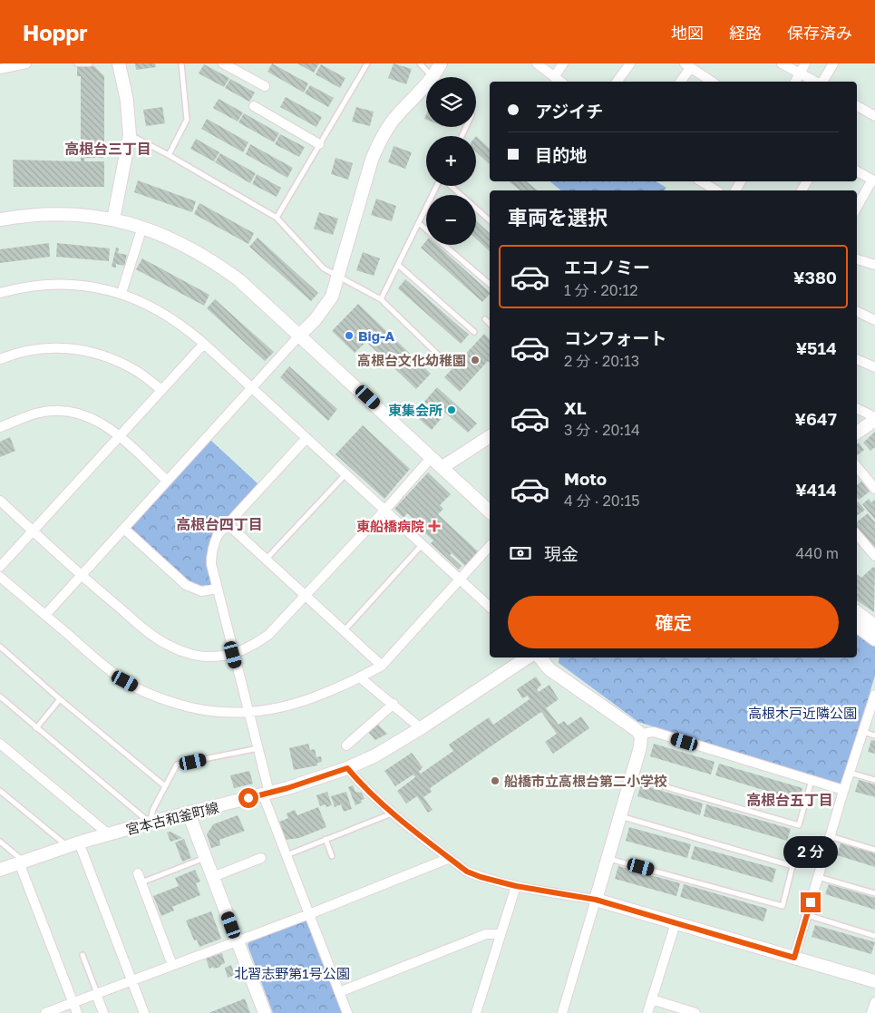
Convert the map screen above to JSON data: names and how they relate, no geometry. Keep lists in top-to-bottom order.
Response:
{
  "streets": {
    "street": ["宮本古和釜町線"]
  },
  "districts": ["高根台三丁目", "高根台四丁目", "高根台五丁目"],
  "parks": ["高根木戸近隣公園", "北習志野第1号公園"],
  "places": {
    "other": [
      "Big-A",
      "高根台文化幼稚園",
      "東集会所",
      "船橋市立高根台第二小学校"
    ],
    "health": ["東船橋病院"]
  },
  "page": {
    "header": "Hoppr",
    "nav": ["地図", "経路", "保存済み"],
    "map_buttons": ["+", "−"],
    "banner": ["アジイチ", "目的地"],
    "heading": "車両を選択",
    "list": [
      {
        "name": "エコノミー",
        "note": "1 分 · 20:12",
        "value": "¥380"
      },
      {
        "name": "コンフォート",
        "note": "2 分 · 20:13",
        "value": "¥514"
      },
      {
        "name": "XL",
        "note": "3 分 · 20:14",
        "value": "¥647"
      },
      {
        "name": "Moto",
        "note": "4 分 · 20:15",
        "value": "¥414"
      }
    ],
    "pay": ["現金", "440 m"],
    "buttons": "確定",
    "bubble": "2 分"
  }
}
